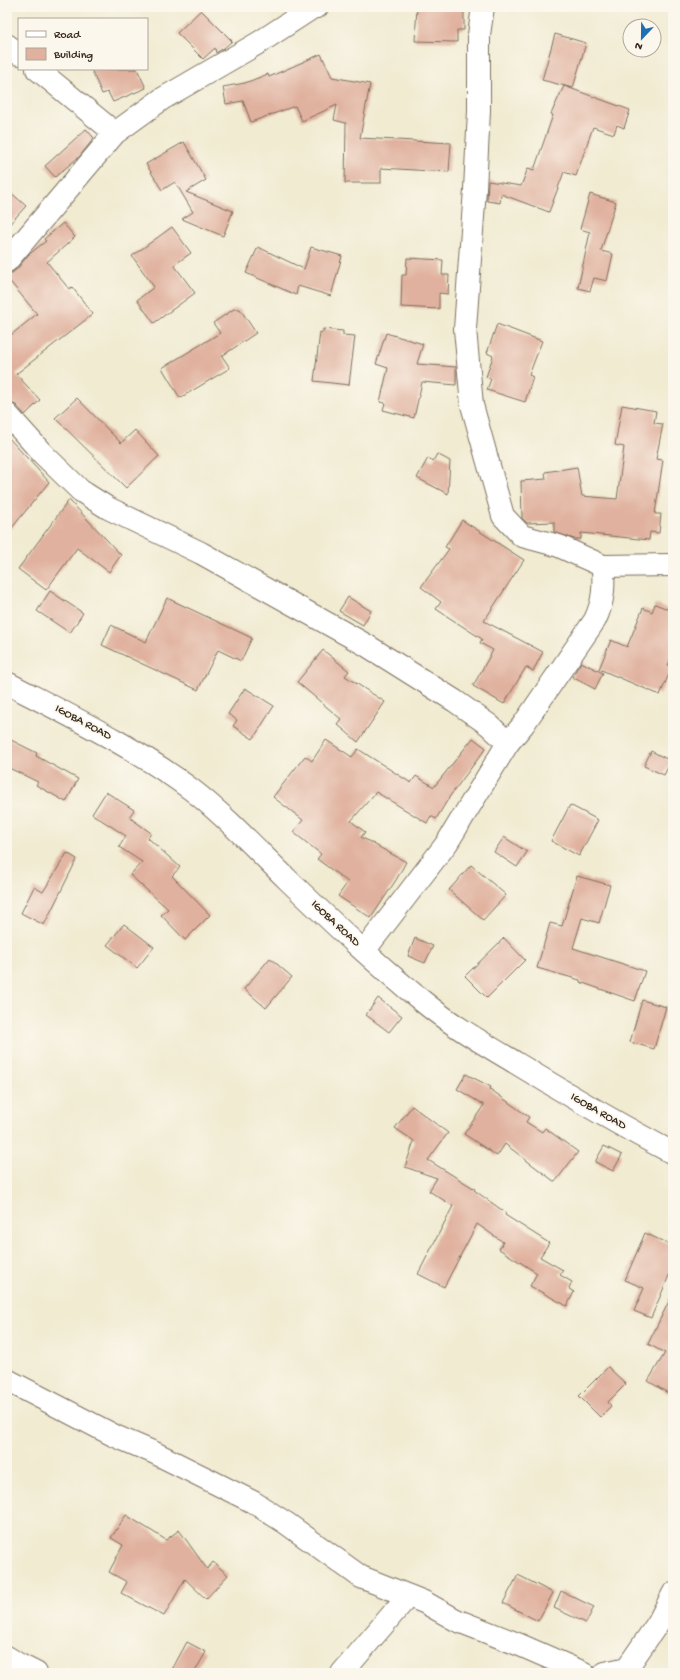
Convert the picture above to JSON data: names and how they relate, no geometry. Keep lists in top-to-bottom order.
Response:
{
  "streets": {
    "street": ["IGOBA ROAD"]
  },
  "legend": ["Road", "Building"],
  "north": "bottom"
}
